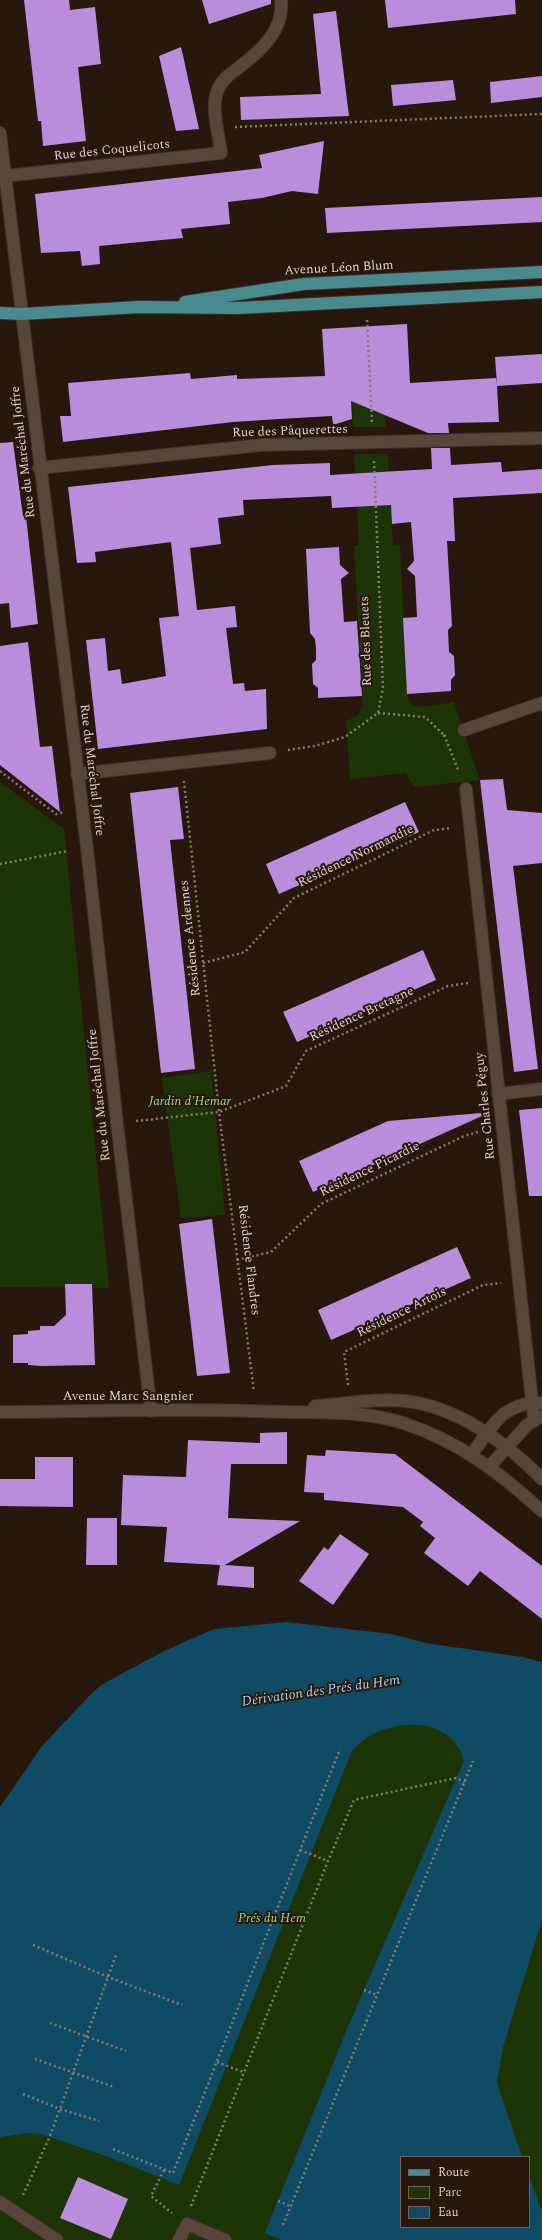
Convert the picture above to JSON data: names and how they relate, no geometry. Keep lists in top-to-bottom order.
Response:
{
  "streets": {
    "main road": ["Avenue Léon Blum"],
    "street": [
      "Rue des Coquelicots",
      "Rue des Pâquerettes",
      "Rue du Maréchal Joffre",
      "Rue Charles Péguy",
      "Avenue Marc Sangnier"
    ],
    "path": [
      "Rue des Bleuets",
      "Résidence Normandie",
      "Résidence Ardennes",
      "Résidence Bretagne",
      "Résidence Picardie",
      "Résidence Flandres",
      "Résidence Artois"
    ]
  },
  "crossings": [
    ["Rue des Coquelicots", "Rue du Maréchal Joffre"],
    ["Avenue Léon Blum", "Rue du Maréchal Joffre"],
    ["Avenue Léon Blum", "Rue des Bleuets"],
    ["Rue des Pâquerettes", "Rue du Maréchal Joffre"],
    ["Rue des Pâquerettes", "Rue des Bleuets"],
    ["Rue du Maréchal Joffre", "Résidence Bretagne"],
    ["Rue du Maréchal Joffre", "Avenue Marc Sangnier"],
    ["Résidence Normandie", "Résidence Ardennes"],
    ["Résidence Normandie", "Rue Charles Péguy"],
    ["Résidence Ardennes", "Résidence Bretagne"],
    ["Résidence Ardennes", "Résidence Flandres"],
    ["Résidence Bretagne", "Rue Charles Péguy"],
    ["Résidence Bretagne", "Résidence Flandres"],
    ["Rue Charles Péguy", "Résidence Picardie"],
    ["Rue Charles Péguy", "Résidence Artois"],
    ["Résidence Picardie", "Résidence Flandres"],
    ["Résidence Flandres", "Avenue Marc Sangnier"],
    ["Résidence Artois", "Avenue Marc Sangnier"]
  ],
  "water": ["Dérivation des Prés du Hem"],
  "parks": ["Jardin d'Hemar", "Prés du Hem"],
  "legend": ["Route", "Parc", "Eau"]
}
